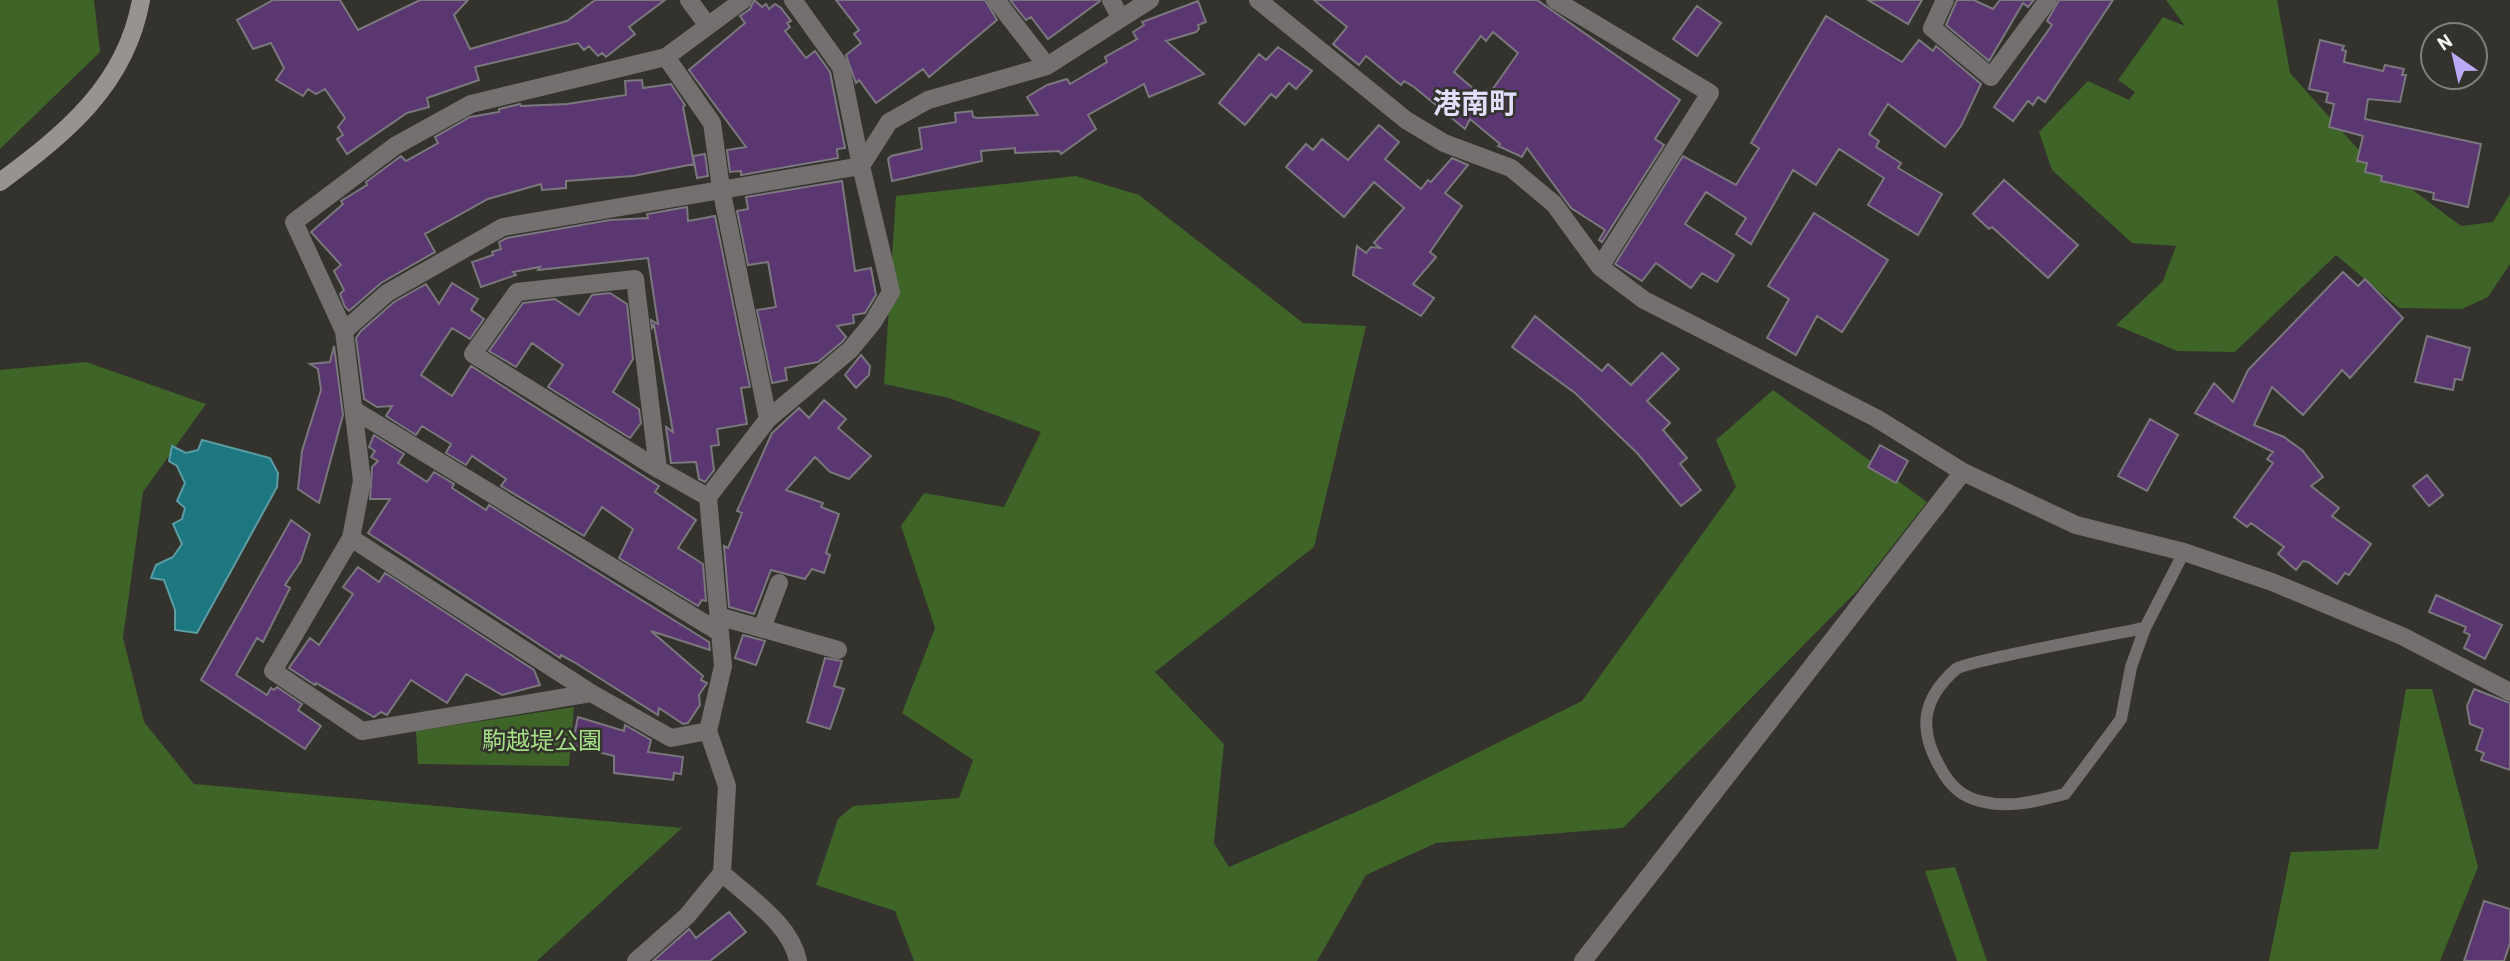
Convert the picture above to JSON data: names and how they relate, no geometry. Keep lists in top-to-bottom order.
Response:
{
  "districts": ["港南町"],
  "parks": ["駒越堤公園"],
  "north": "top left"
}
